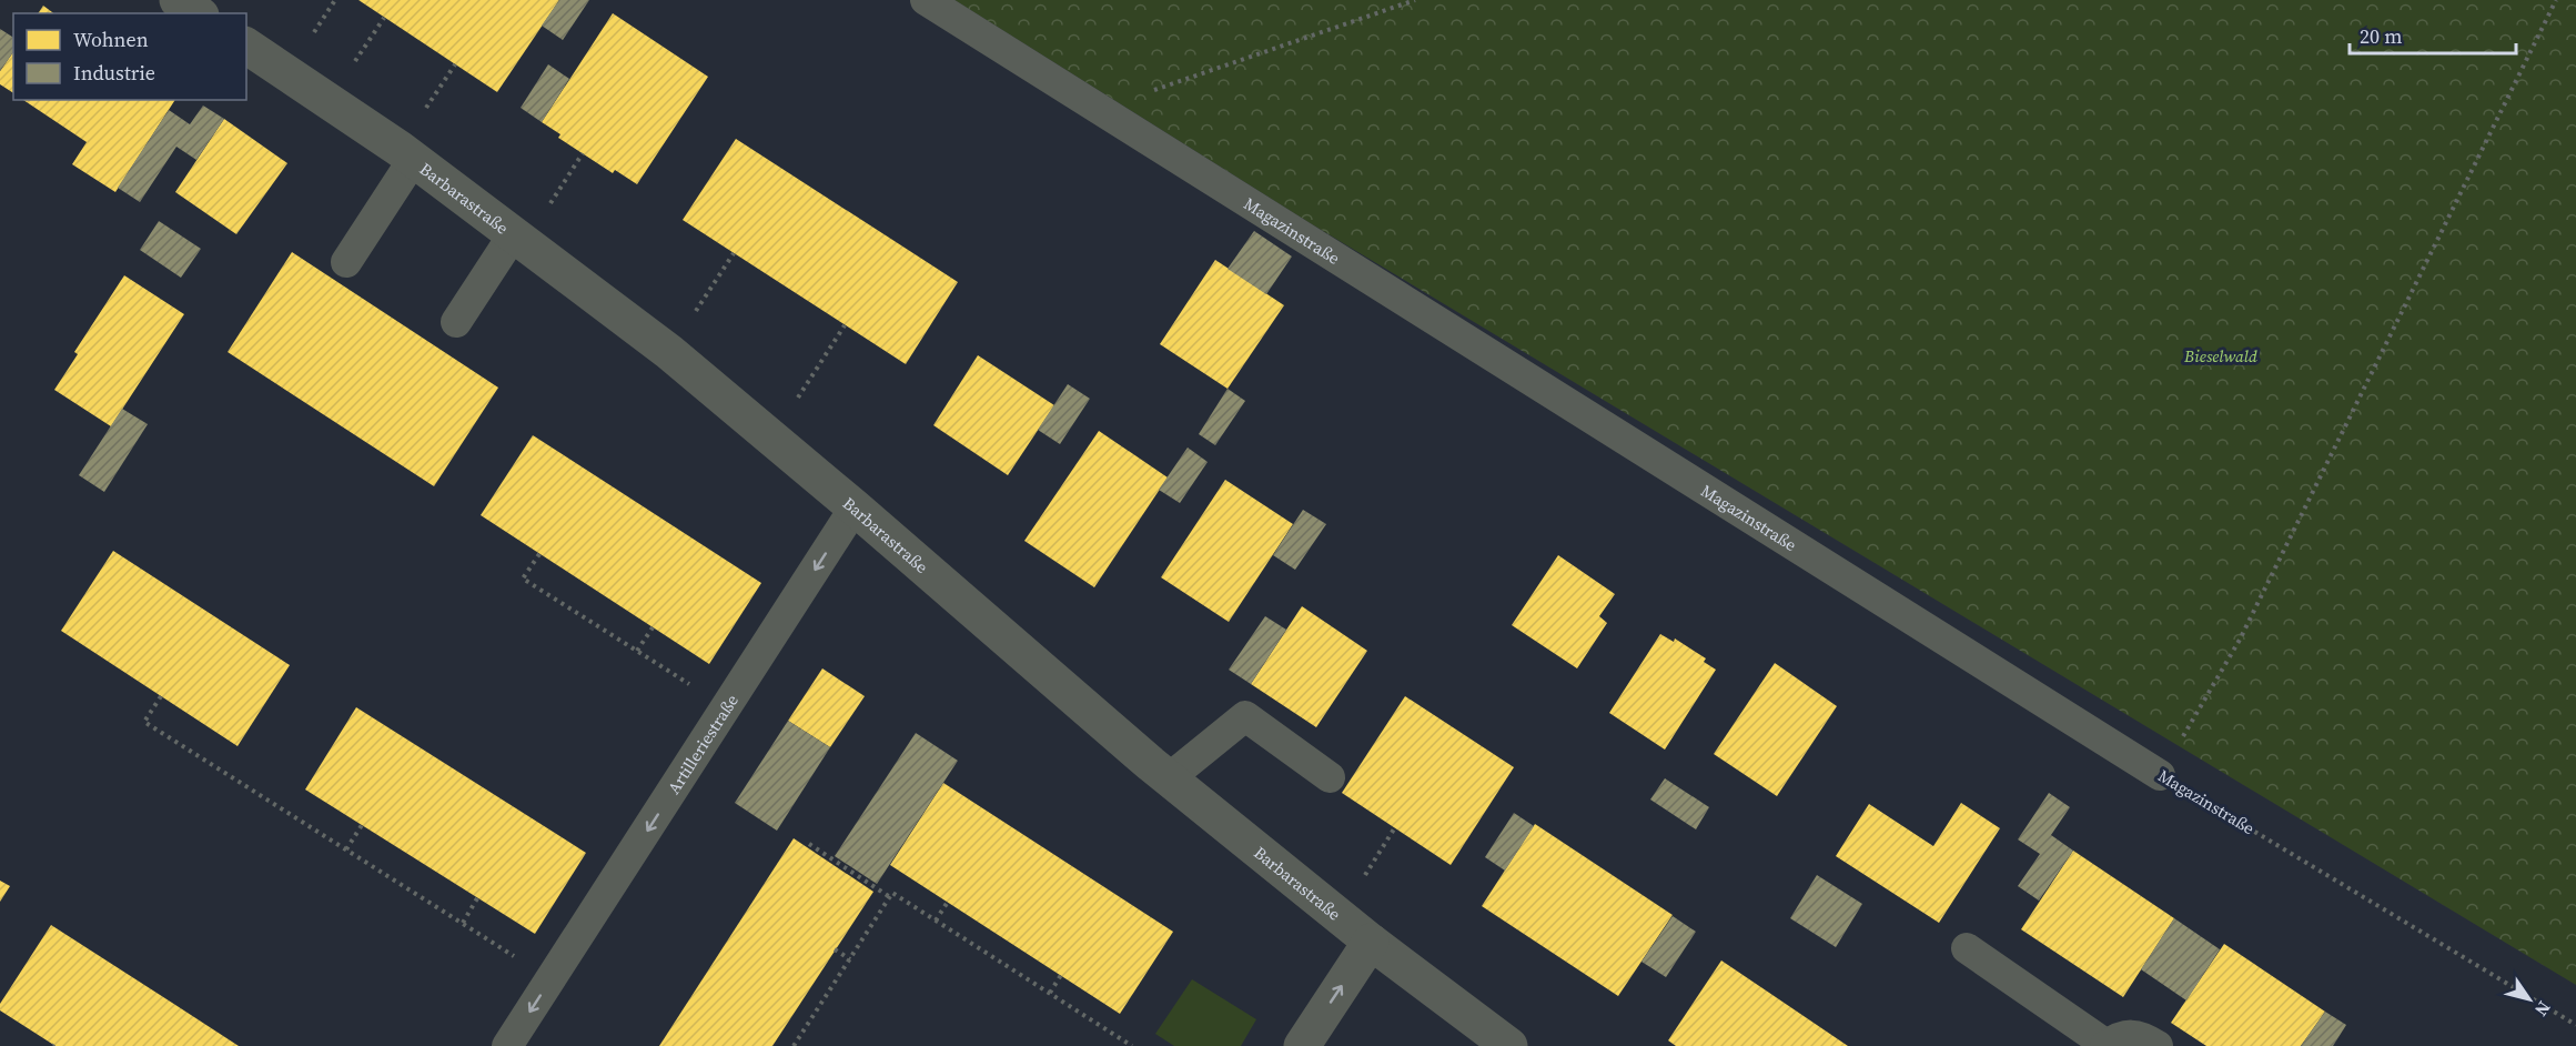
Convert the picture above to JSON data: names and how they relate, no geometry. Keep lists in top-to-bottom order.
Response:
{
  "streets": {
    "street": ["Barbarastraße"],
    "lane": ["Magazinstraße", "Artilleriestraße"]
  },
  "crossings": [
    ["Barbarastraße", "Artilleriestraße"]
  ],
  "one_way": ["Artilleriestraße"],
  "parks": ["Bieselwald"],
  "legend": ["Wohnen", "Industrie"],
  "scale_bar": "20 m",
  "north": "bottom right"
}
